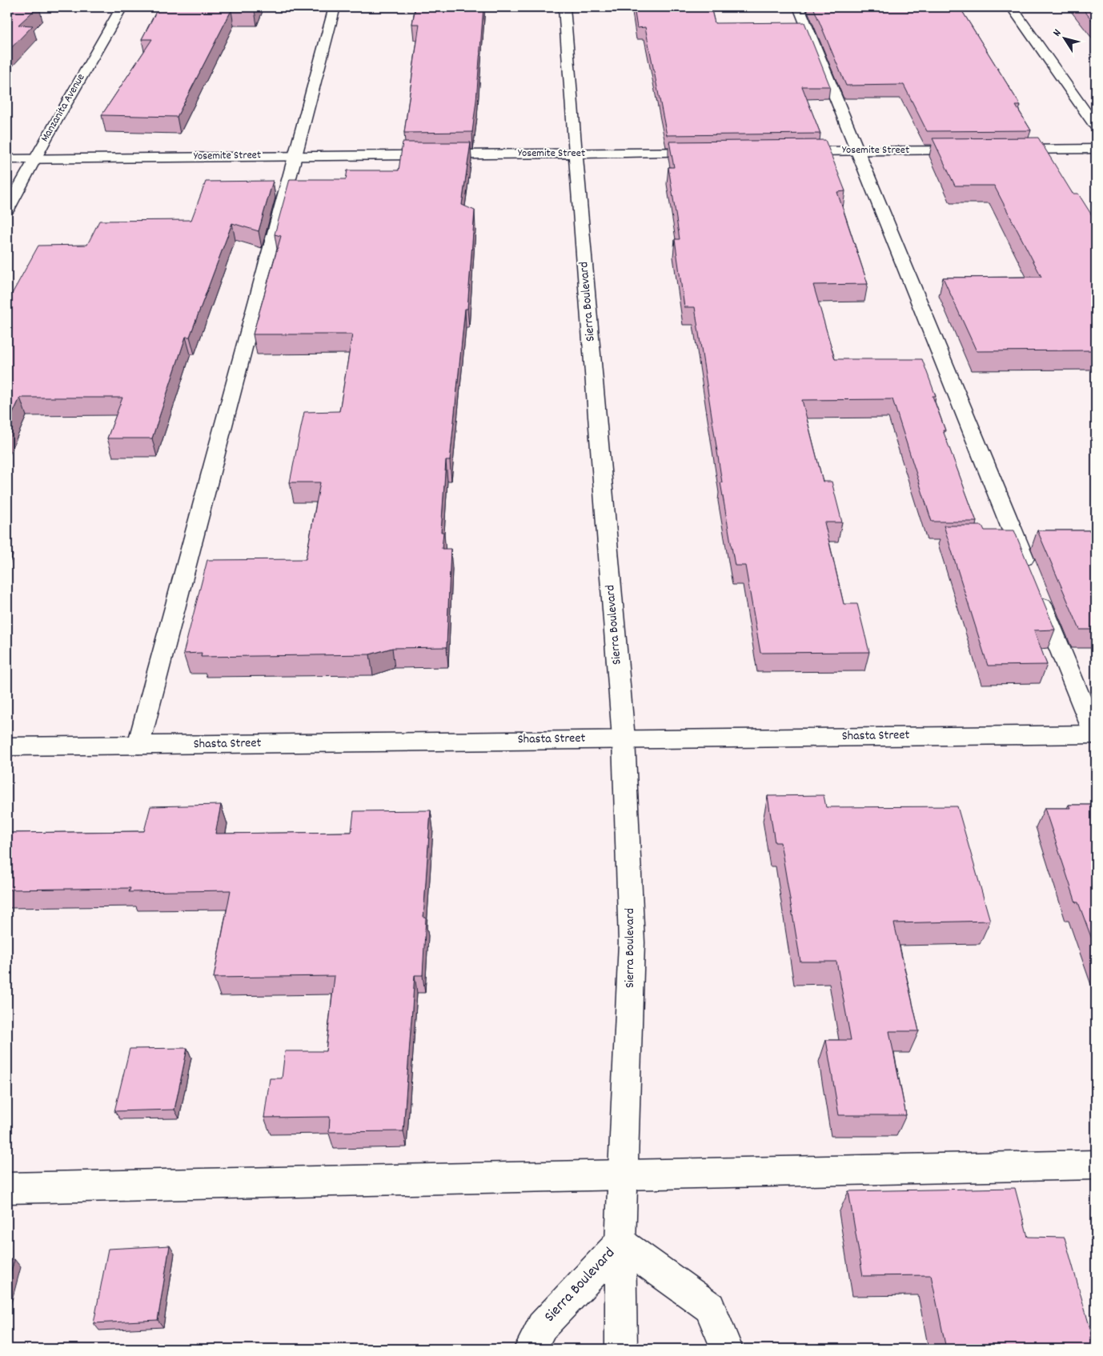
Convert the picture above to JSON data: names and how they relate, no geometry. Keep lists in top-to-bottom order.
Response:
{
  "streets": {
    "street": [
      "Manzanita Avenue",
      "Yosemite Street",
      "Sierra Boulevard",
      "Shasta Street"
    ]
  },
  "crossings": [
    ["Manzanita Avenue", "Yosemite Street"],
    ["Yosemite Street", "Sierra Boulevard"],
    ["Sierra Boulevard", "Shasta Street"]
  ],
  "north": "top left"
}
